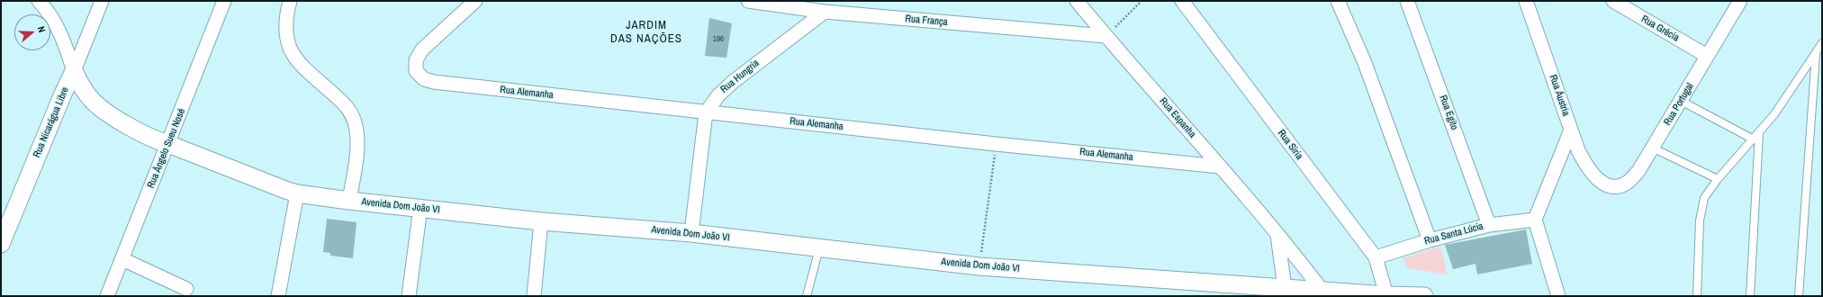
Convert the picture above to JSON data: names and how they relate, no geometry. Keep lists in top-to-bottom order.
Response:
{
  "streets": {
    "street": [
      "Rua França",
      "Rua Grécia",
      "Rua Hungria",
      "Rua Alemanha",
      "Rua Áustria",
      "Rua Portugal",
      "Rua Egito",
      "Rua Espanha",
      "Rua Nicarágua Libre",
      "Rua Siria",
      "Rua Ângelo Sueu Nosé",
      "Avenida Dom João VI",
      "Rua Santa Lúcia"
    ]
  },
  "crossings": [
    ["Rua França", "Rua Hungria"],
    ["Rua França", "Rua Espanha"],
    ["Rua Grécia", "Rua Portugal"],
    ["Rua Hungria", "Rua Alemanha"],
    ["Rua Hungria", "Avenida Dom João VI"],
    ["Rua Alemanha", "Rua Espanha"],
    ["Rua Áustria", "Rua Portugal"],
    ["Rua Egito", "Rua Santa Lúcia"],
    ["Rua Espanha", "Avenida Dom João VI"],
    ["Rua Nicarágua Libre", "Avenida Dom João VI"],
    ["Rua Siria", "Avenida Dom João VI"],
    ["Rua Siria", "Rua Santa Lúcia"],
    ["Rua Ângelo Sueu Nosé", "Avenida Dom João VI"]
  ],
  "districts": ["JARDIM DAS NAÇÕES"],
  "house_numbers": ["196"],
  "north": "right"
}
